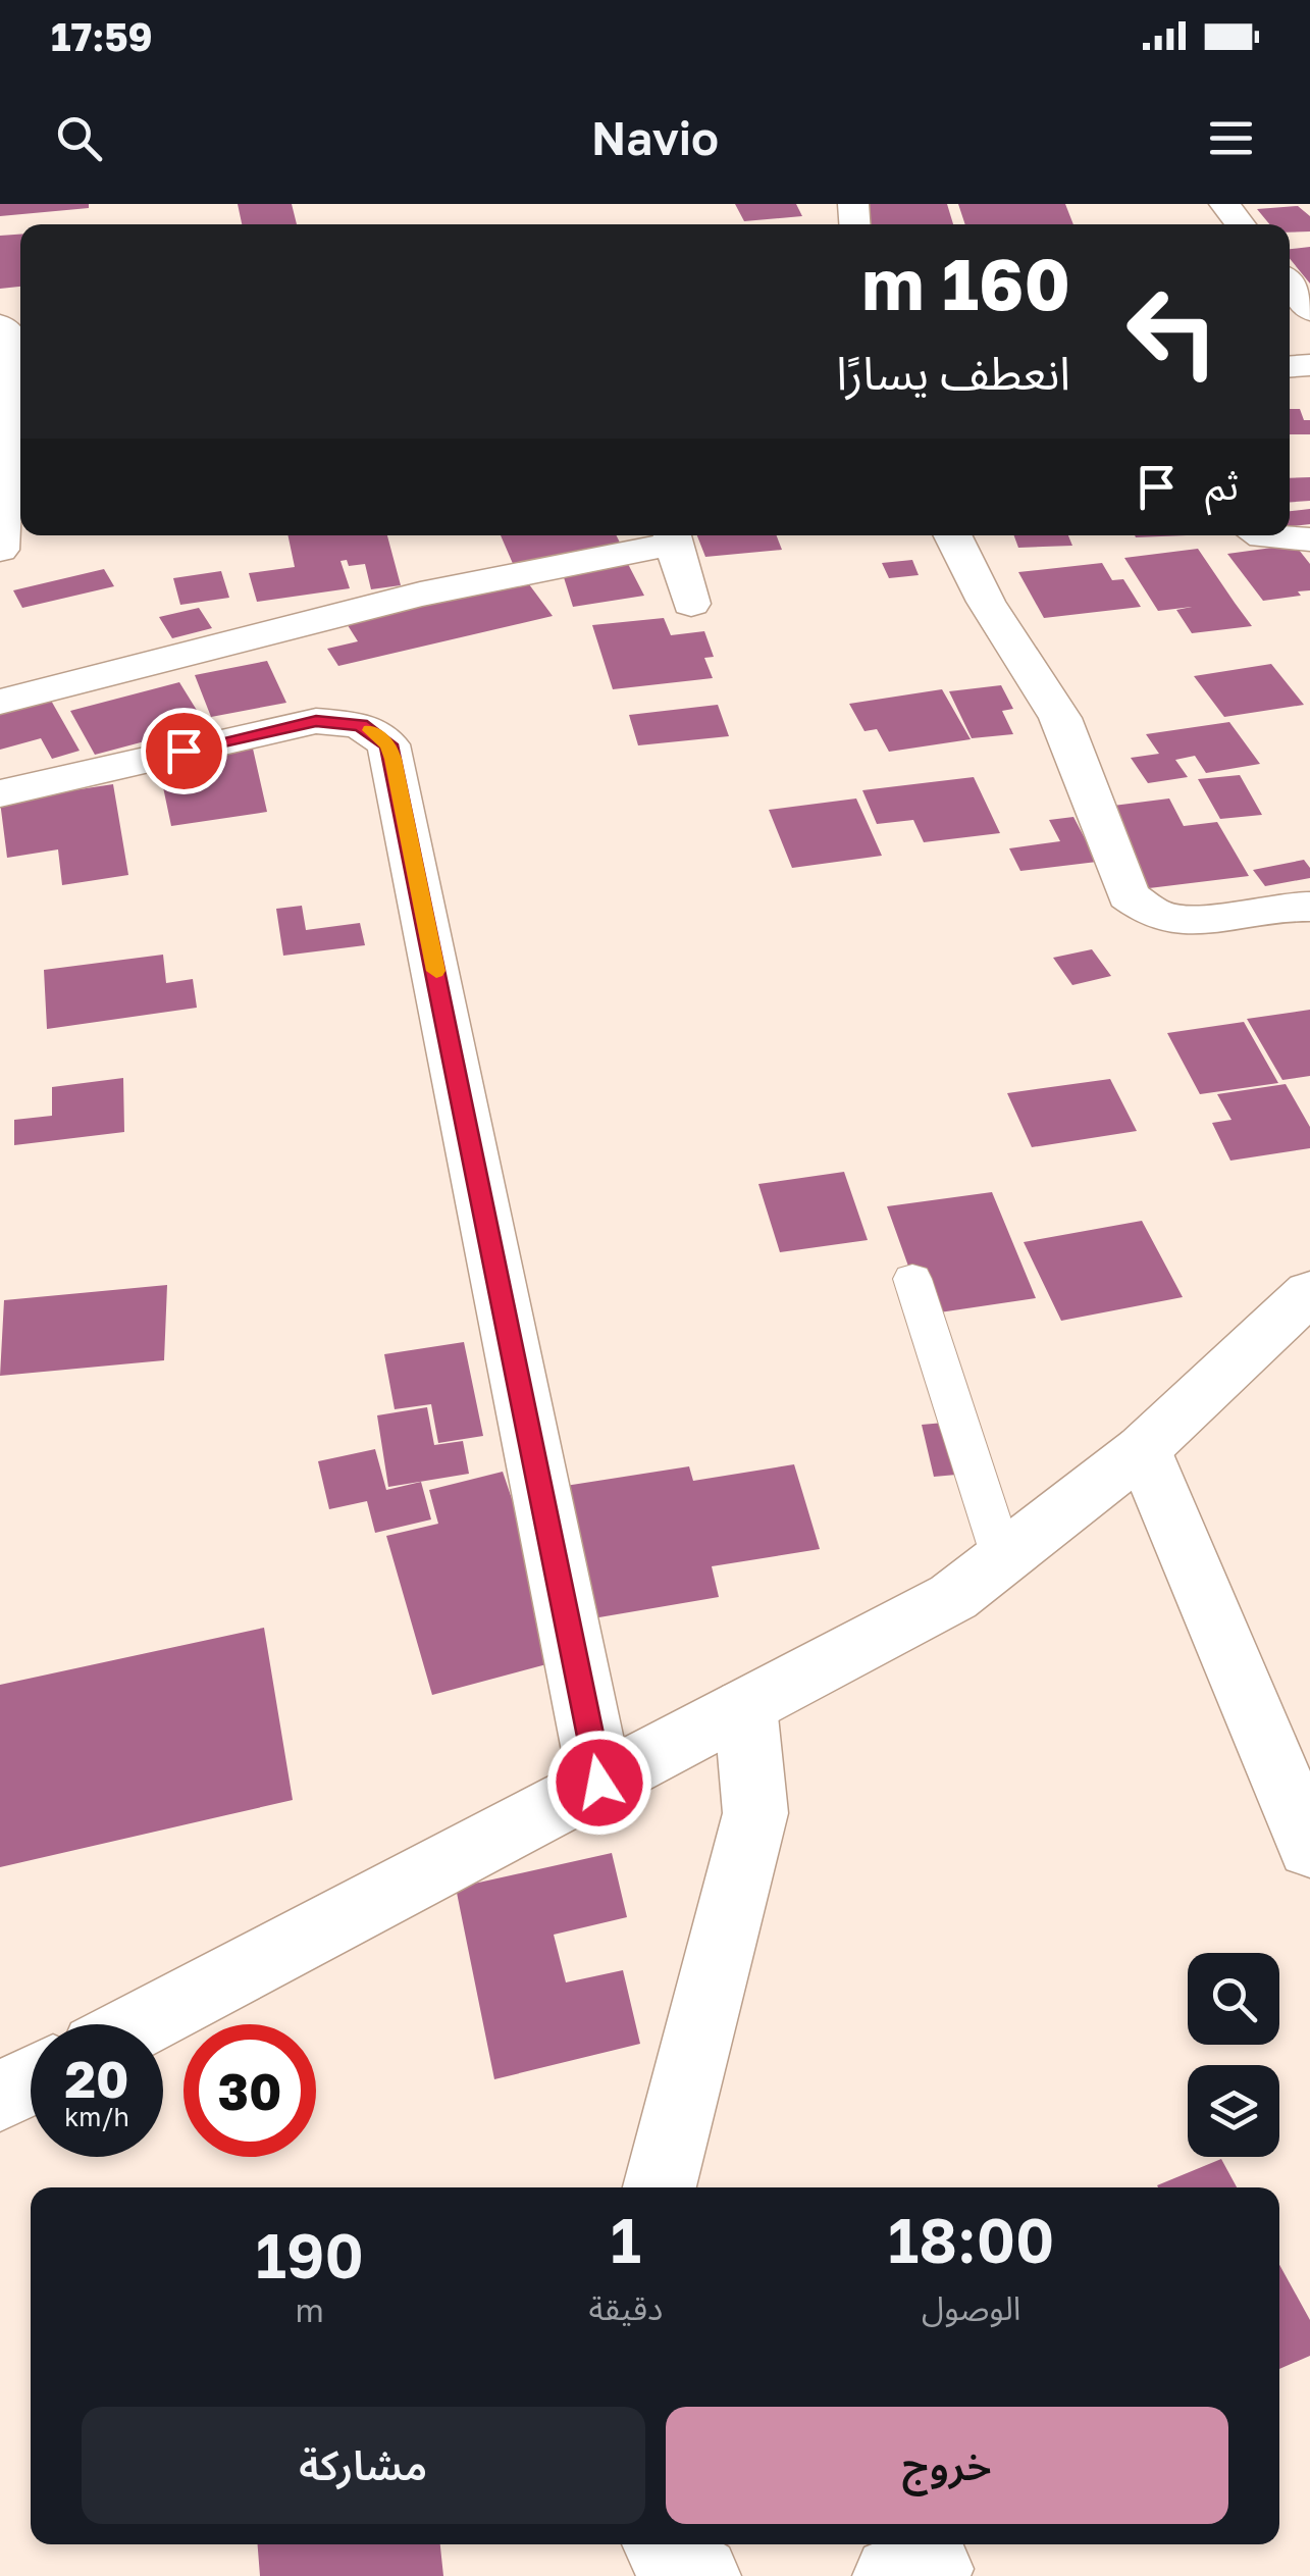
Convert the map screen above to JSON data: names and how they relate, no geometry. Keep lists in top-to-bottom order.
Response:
{
  "page": {
    "status": "17:59",
    "header": "Navio",
    "turn": ["160 m", "انعطف يسارًا"],
    "then": "ثم",
    "speed": "20 km/h",
    "limit": "30",
    "eta": [
      "18:00",
      "الوصول",
      "1",
      "دقيقة",
      "190",
      "m"
    ],
    "buttons": ["خروج", "مشاركة"]
  }
}
